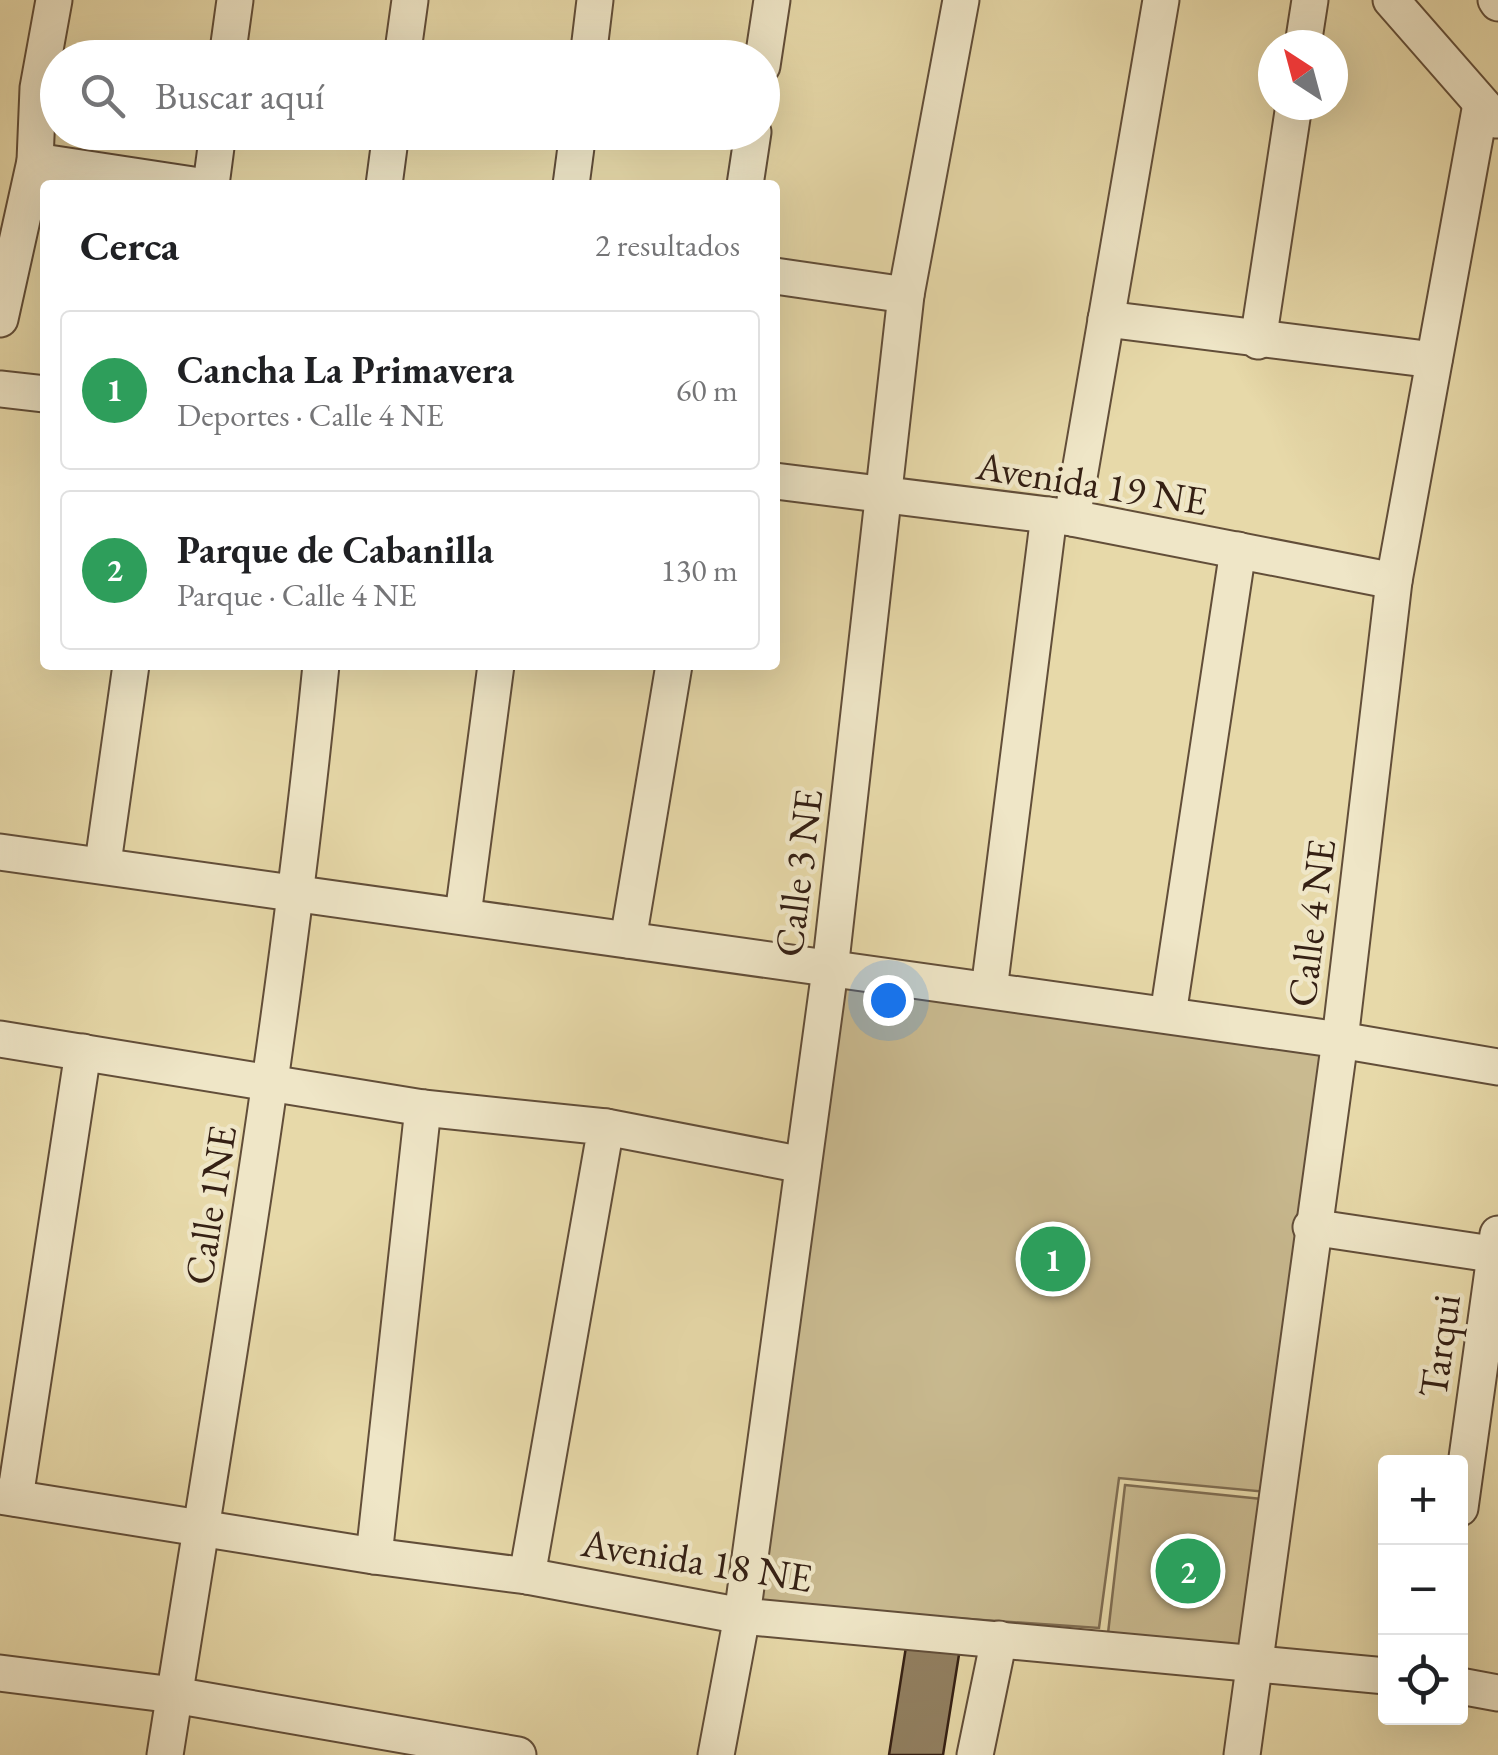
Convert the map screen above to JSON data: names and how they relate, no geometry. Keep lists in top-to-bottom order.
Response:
{
  "streets": {
    "street": [
      "Avenida 19 NE",
      "Calle 3 NE",
      "Calle 4 NE",
      "Calle 1NE",
      "Tarqui",
      "Avenida 18 NE"
    ]
  },
  "crossings": [
    ["Avenida 19 NE", "Calle 3 NE"],
    ["Avenida 19 NE", "Calle 4 NE"],
    ["Calle 3 NE", "Avenida 18 NE"],
    ["Calle 4 NE", "Avenida 18 NE"],
    ["Calle 1NE", "Avenida 18 NE"]
  ],
  "north": "top left",
  "page": {
    "search": "Buscar aquí",
    "heading": ["Cerca", "2 resultados"],
    "list": [
      {
        "mark": "1",
        "name": "Cancha La Primavera",
        "note": "Deportes · Calle 4 NE",
        "value": "60 m"
      },
      {
        "mark": "2",
        "name": "Parque de Cabanilla",
        "note": "Parque · Calle 4 NE",
        "value": "130 m"
      }
    ],
    "pins": ["1", "2"],
    "map_buttons": ["+", "−"]
  }
}
